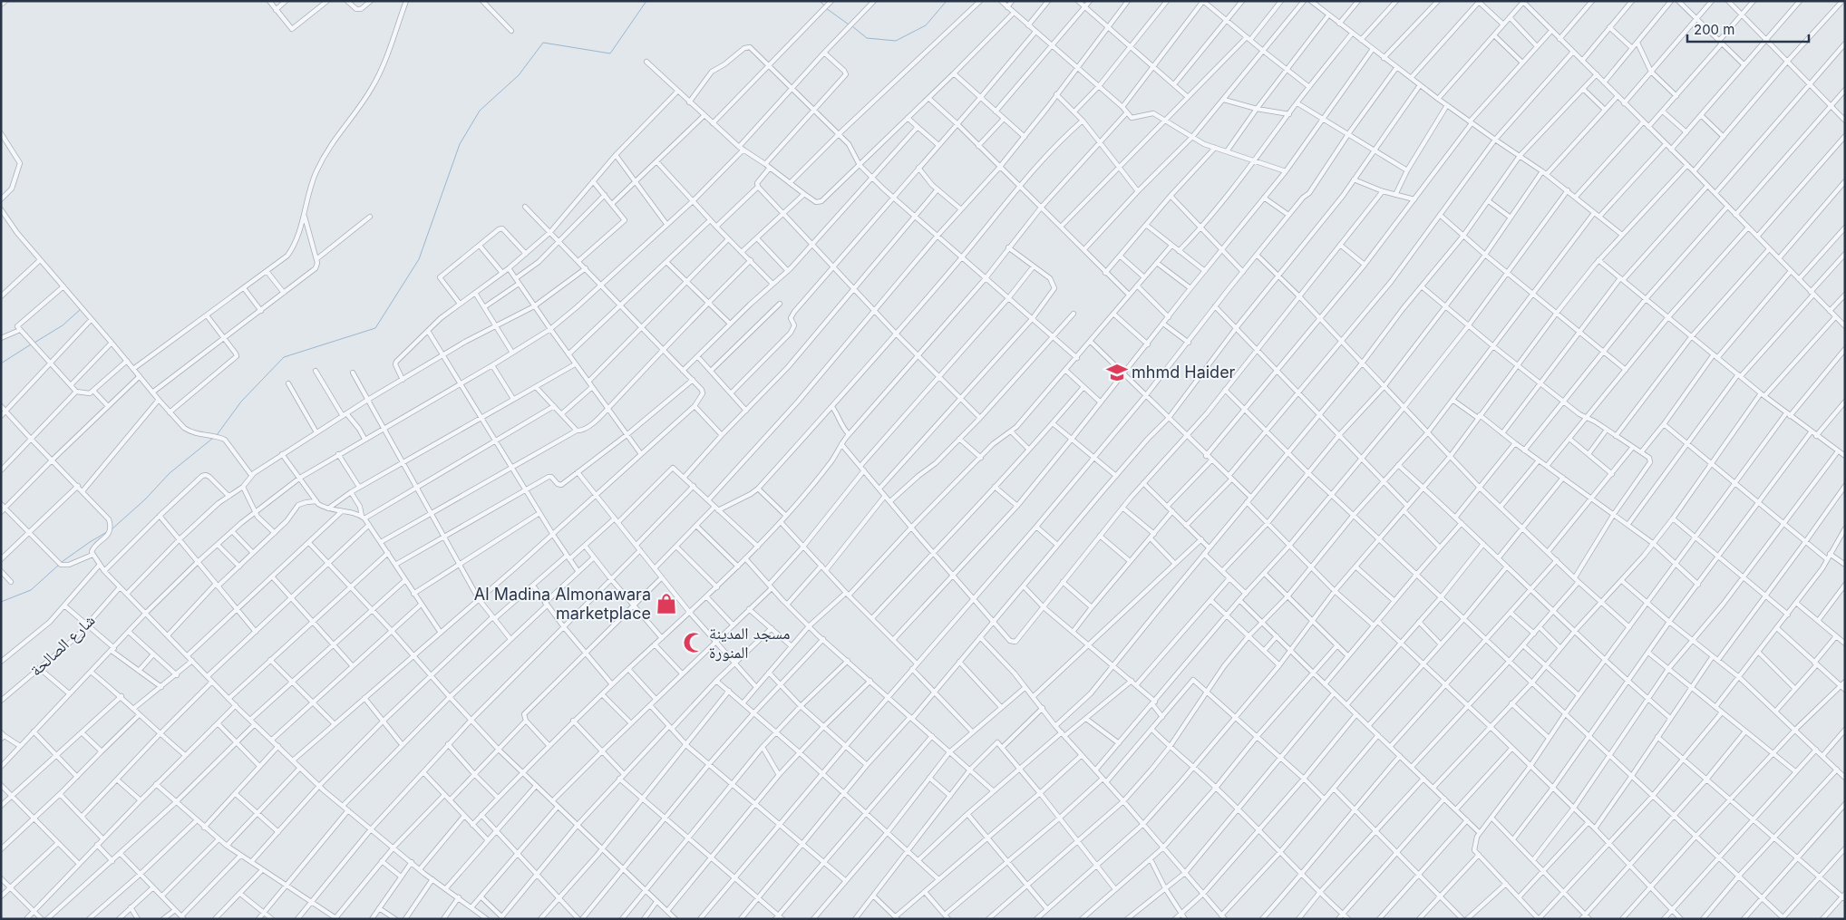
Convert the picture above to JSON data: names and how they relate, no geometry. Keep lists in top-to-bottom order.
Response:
{
  "streets": {
    "street": ["شارع الصالحة"]
  },
  "places": {
    "school or university": ["mhmd Haider"],
    "shop": ["Al Madina Almonawara marketplace"],
    "mosque": ["مسجد المدينة المنورة"]
  },
  "scale_bar": "200 m"
}
